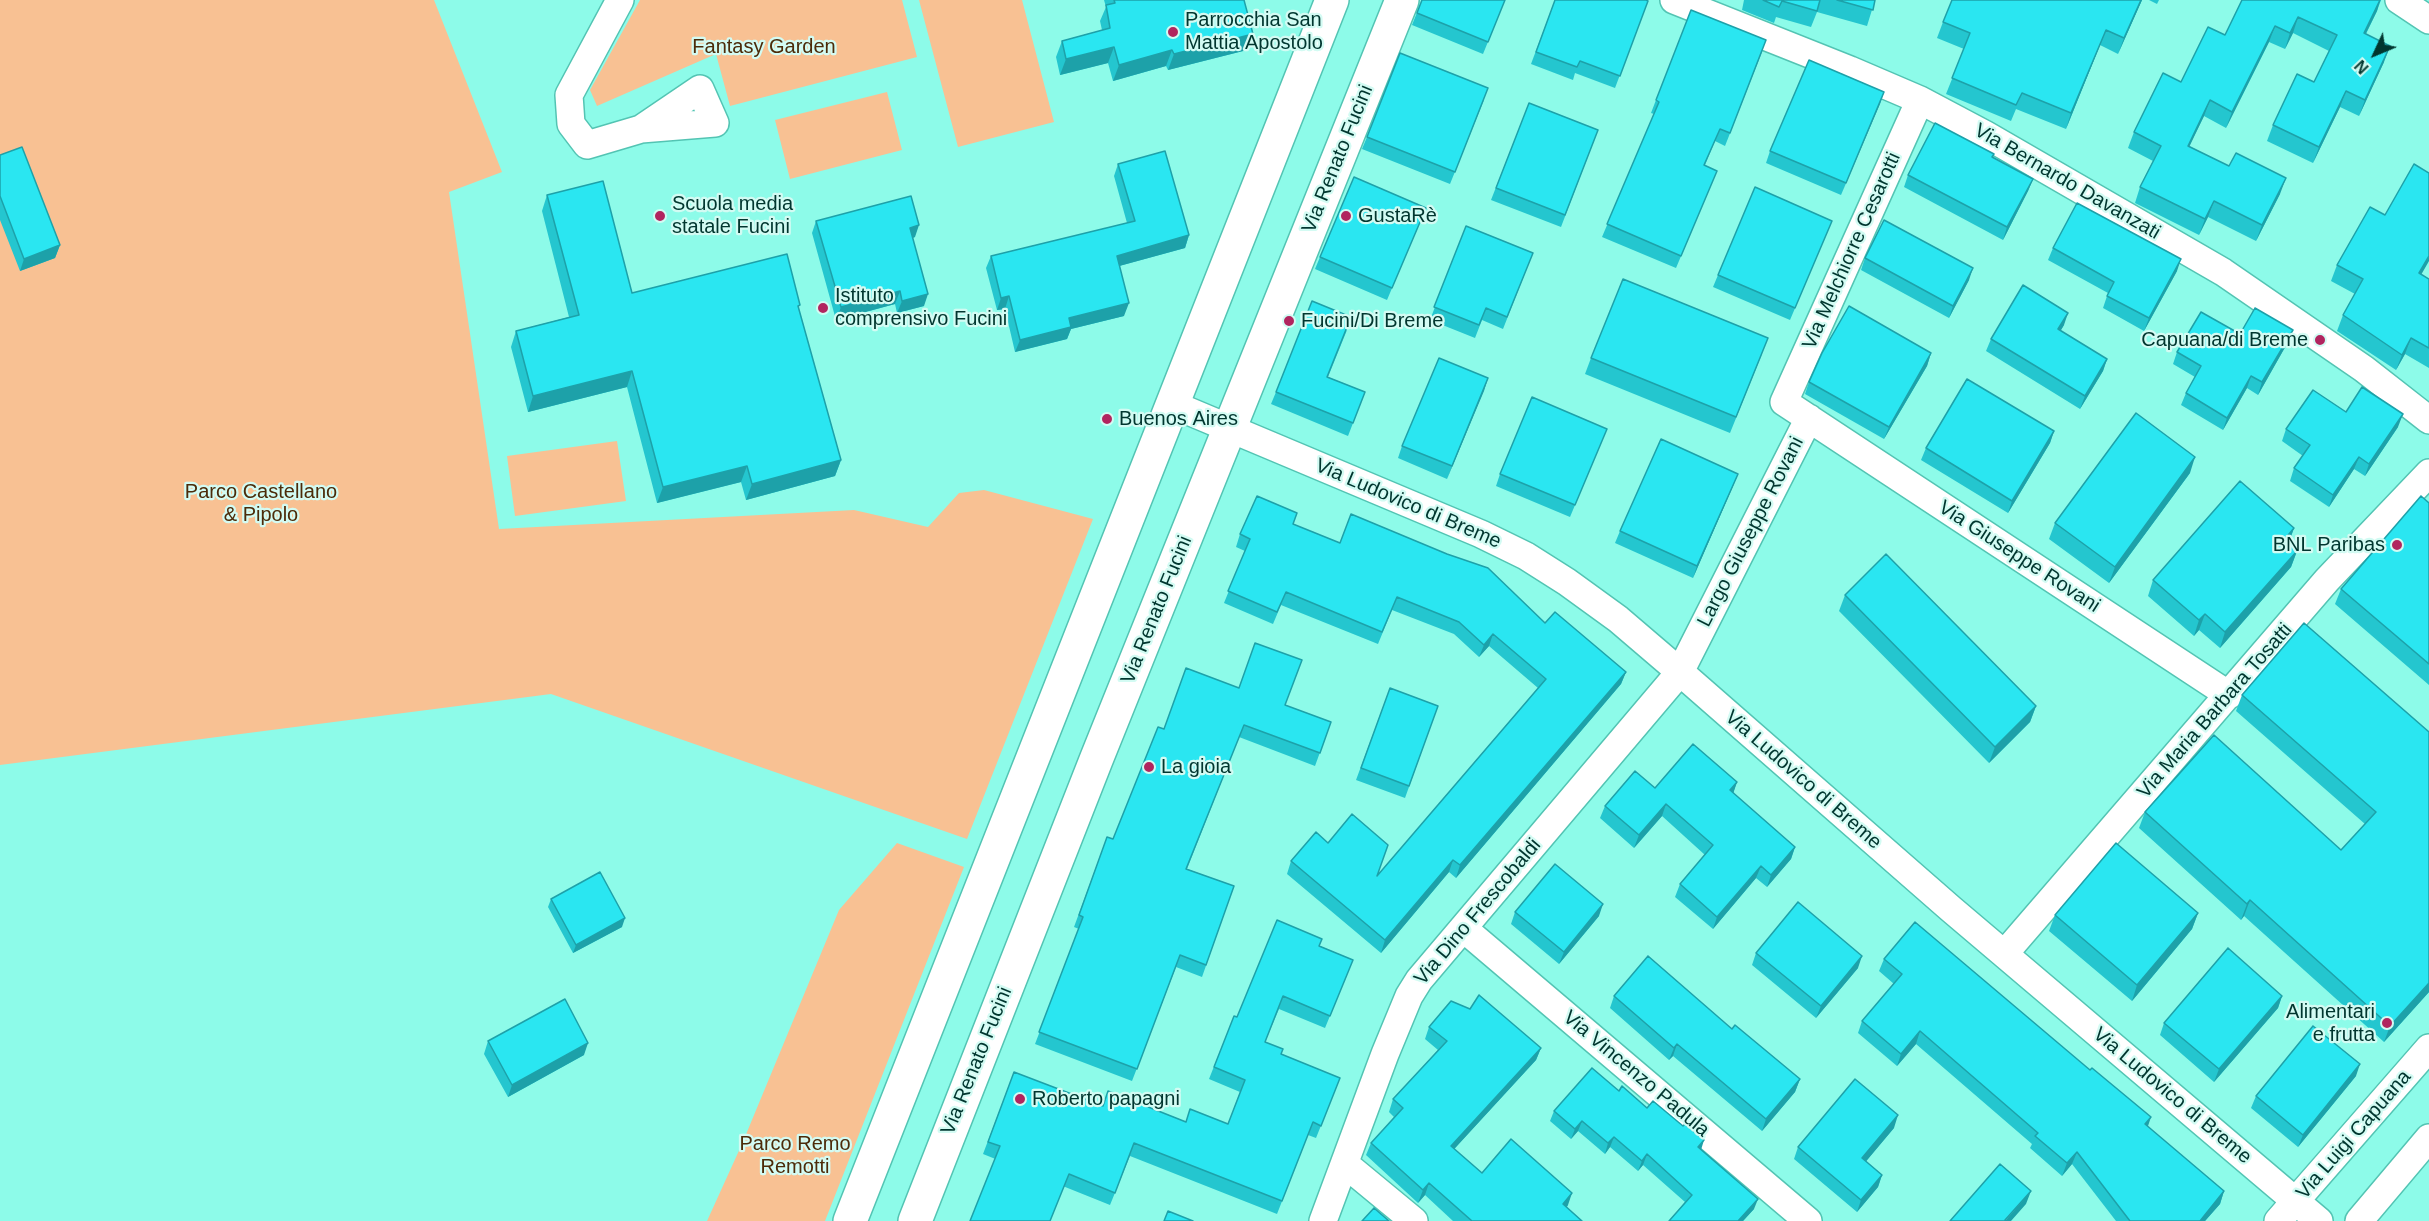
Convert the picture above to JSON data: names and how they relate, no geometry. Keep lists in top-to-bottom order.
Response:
{
  "streets": {
    "main road": ["Via Renato Fucini"],
    "street": [
      "Via Bernardo Davanzati",
      "Via Melchiorre Cesarotti",
      "Via Ludovico di Breme",
      "Largo Giuseppe Rovani",
      "Via Giuseppe Rovani",
      "Via Maria Barbara Tosatti",
      "Via Dino Frescobaldi",
      "Via Vincenzo Padula",
      "Via Luigi Capuana"
    ]
  },
  "crossings": [
    ["Via Renato Fucini", "Via Ludovico di Breme"],
    ["Via Bernardo Davanzati", "Via Melchiorre Cesarotti"],
    ["Via Melchiorre Cesarotti", "Largo Giuseppe Rovani"],
    ["Via Ludovico di Breme", "Largo Giuseppe Rovani"],
    ["Via Ludovico di Breme", "Via Maria Barbara Tosatti"],
    ["Via Ludovico di Breme", "Via Dino Frescobaldi"],
    ["Via Ludovico di Breme", "Via Luigi Capuana"],
    ["Largo Giuseppe Rovani", "Via Giuseppe Rovani"],
    ["Largo Giuseppe Rovani", "Via Dino Frescobaldi"],
    ["Via Giuseppe Rovani", "Via Maria Barbara Tosatti"],
    ["Via Dino Frescobaldi", "Via Vincenzo Padula"]
  ],
  "parks": ["Fantasy Garden", "Parco Castellano & Pipolo", "Parco Remo Remotti"],
  "places": [
    "Parrocchia San Mattia Apostolo",
    "Scuola media statale Fucini",
    "GustaRè",
    "Istituto comprensivo Fucini",
    "Fucini/Di Breme",
    "Capuana/di Breme",
    "Buenos Aires",
    "BNL Paribas",
    "La gioia",
    "Alimentari e frutta",
    "Roberto papagni"
  ],
  "north": "bottom left"
}
